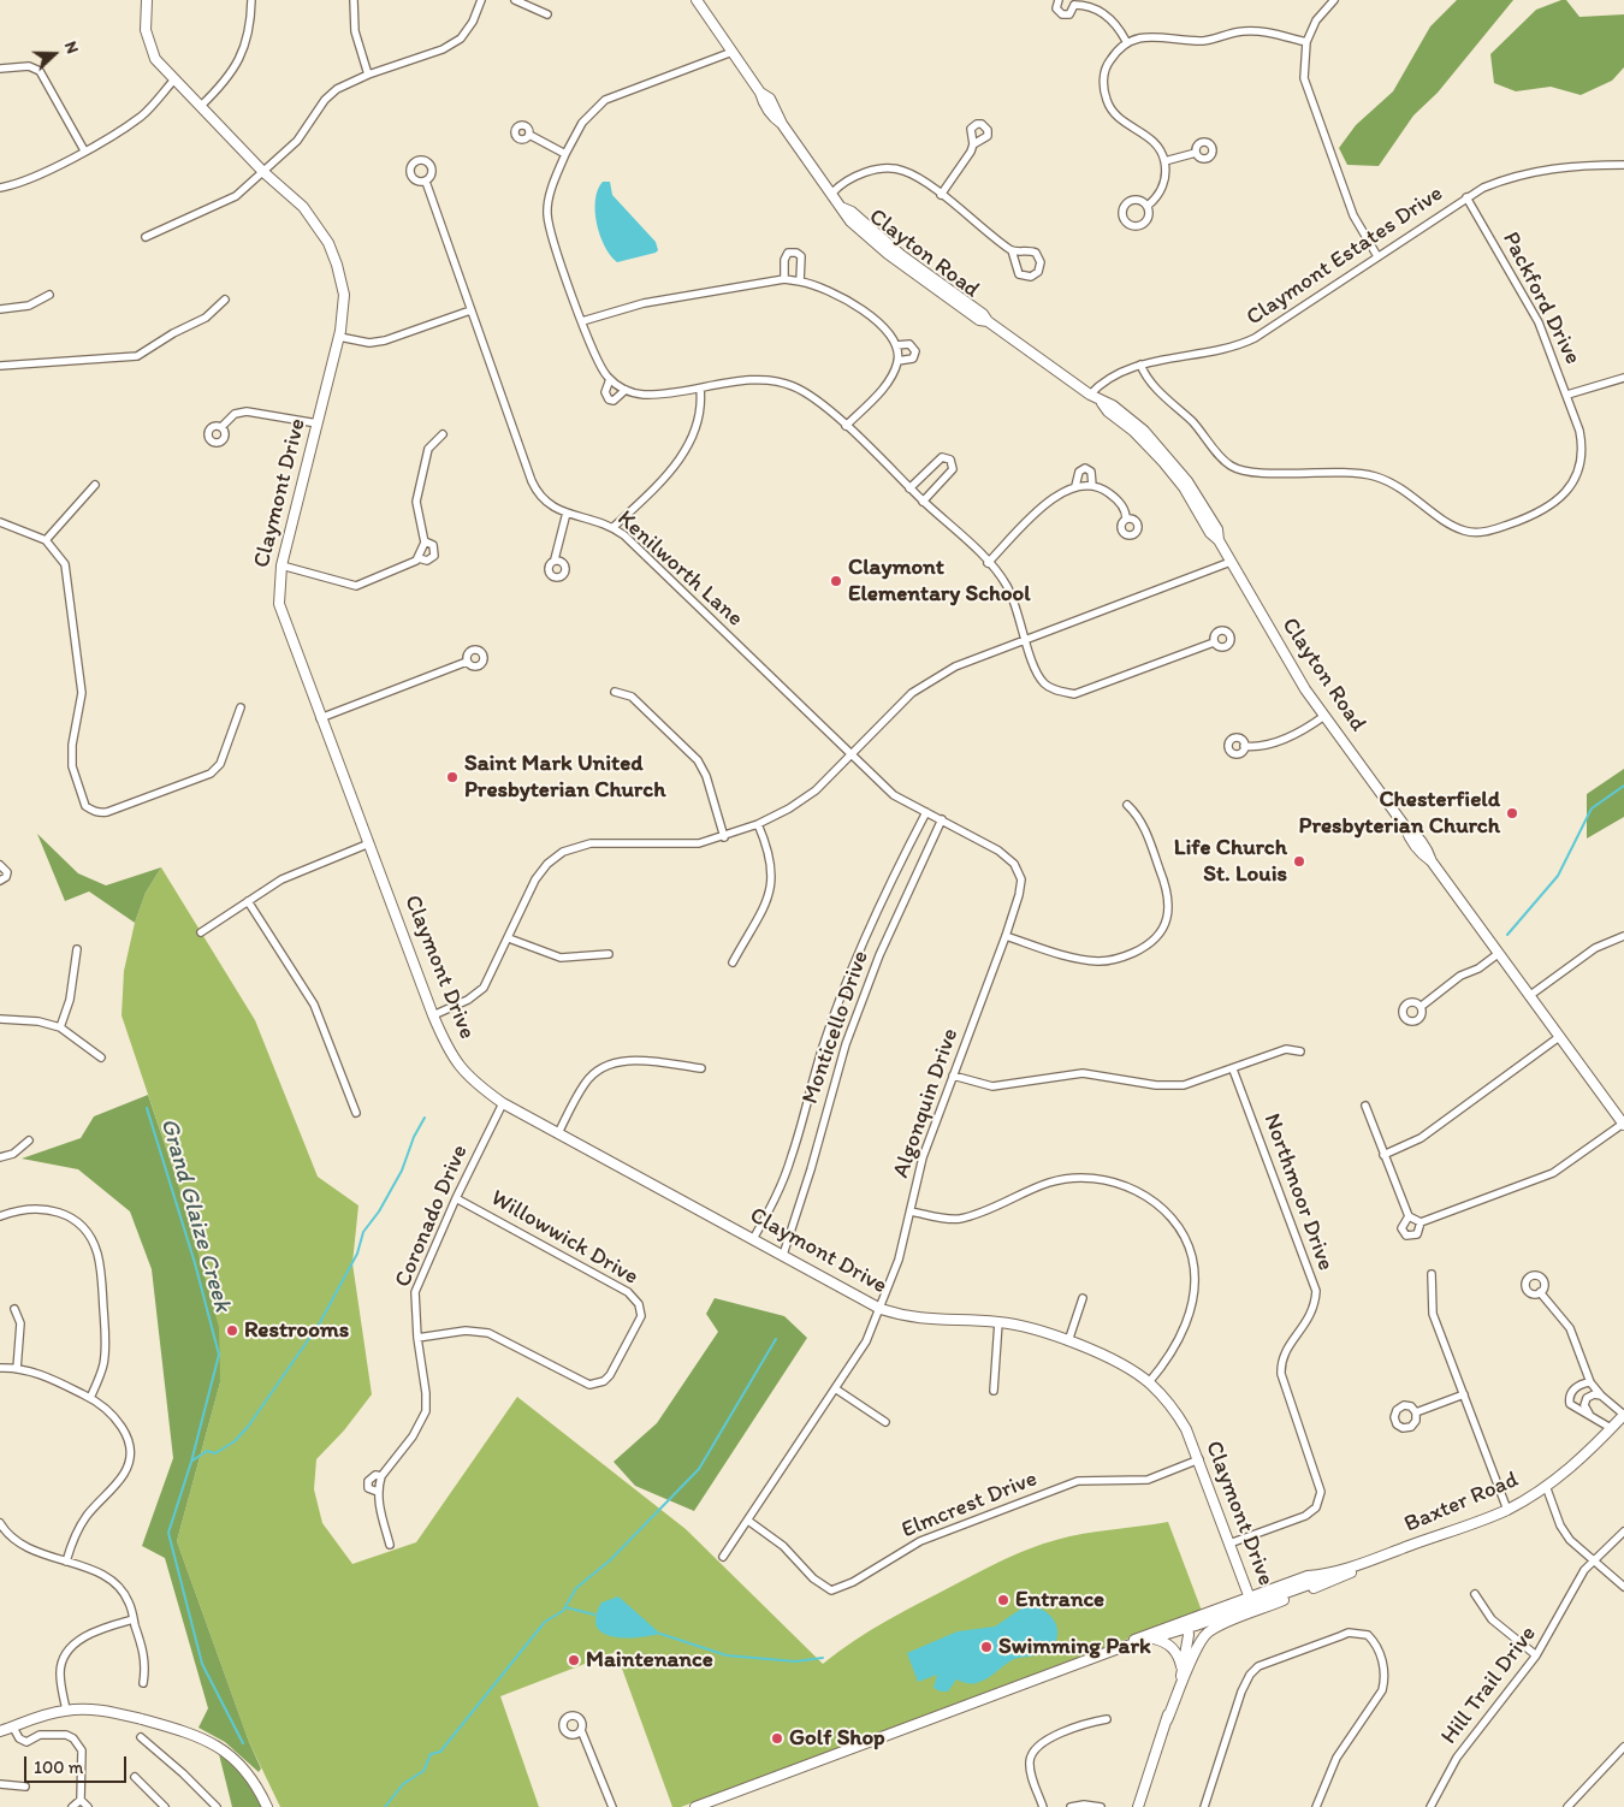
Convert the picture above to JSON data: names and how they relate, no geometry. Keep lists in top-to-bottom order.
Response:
{
  "streets": {
    "street": [
      "Clayton Road",
      "Claymont Estates Drive",
      "Packford Drive",
      "Claymont Drive",
      "Kenilworth Lane",
      "Monticello Drive",
      "Algonquin Drive",
      "Northmoor Drive",
      "Coronado Drive",
      "Willowwick Drive",
      "Baxter Road",
      "Elmcrest Drive",
      "Hill Trail Drive"
    ]
  },
  "crossings": [
    ["Clayton Road", "Claymont Estates Drive"],
    ["Claymont Estates Drive", "Packford Drive"],
    ["Claymont Drive", "Monticello Drive"],
    ["Claymont Drive", "Algonquin Drive"],
    ["Claymont Drive", "Northmoor Drive"],
    ["Claymont Drive", "Coronado Drive"],
    ["Claymont Drive", "Baxter Road"],
    ["Claymont Drive", "Elmcrest Drive"],
    ["Kenilworth Lane", "Monticello Drive"],
    ["Kenilworth Lane", "Algonquin Drive"],
    ["Algonquin Drive", "Elmcrest Drive"],
    ["Coronado Drive", "Willowwick Drive"]
  ],
  "water": ["Grand Glaize Creek"],
  "places": [
    "Claymont Elementary School",
    "Saint Mark United Presbyterian Church",
    "Chesterfield Presbyterian Church",
    "Life Church St. Louis",
    "Restrooms",
    "Entrance",
    "Swimming Park",
    "Maintenance",
    "Golf Shop"
  ],
  "scale_bar": "100 m",
  "north": "right"
}
